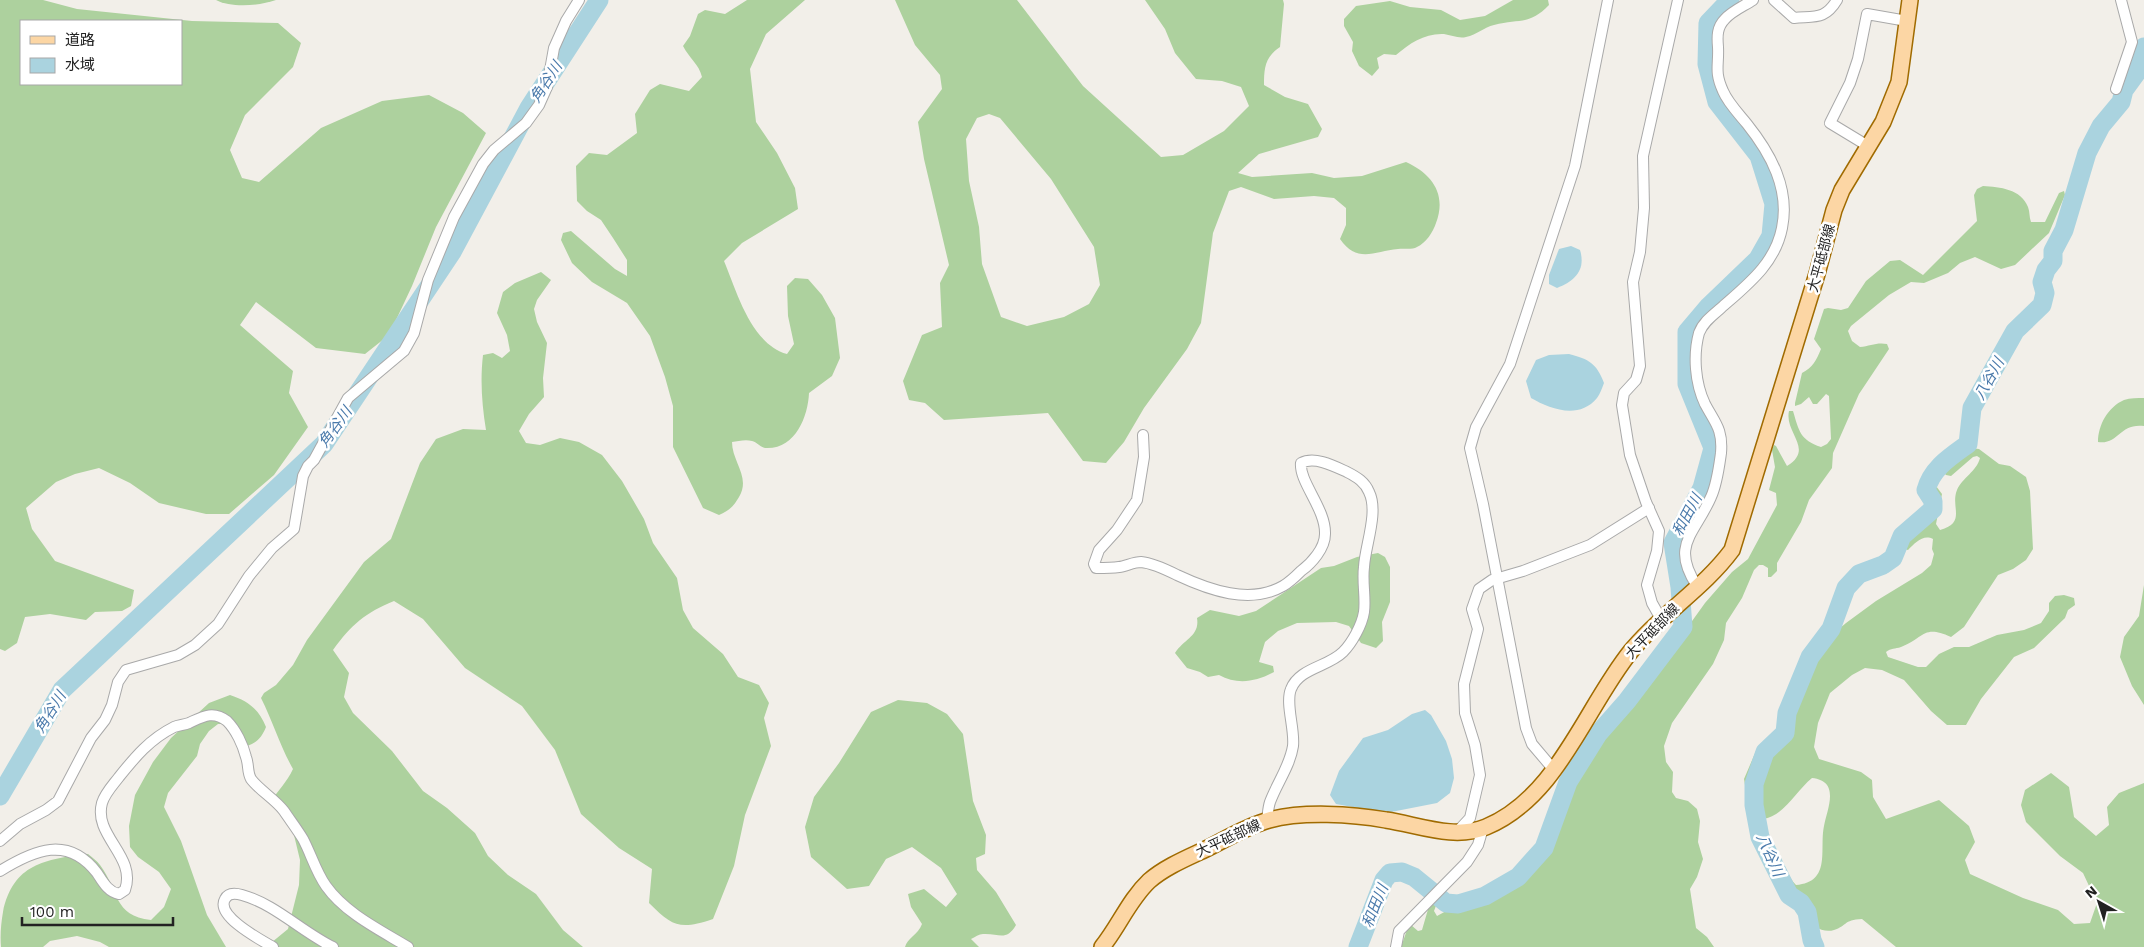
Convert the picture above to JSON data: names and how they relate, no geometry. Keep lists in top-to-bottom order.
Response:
{
  "streets": {
    "main road": ["大平砥部線"]
  },
  "water": ["角谷川", "八谷川", "和田川"],
  "legend": ["道路", "水域"],
  "scale_bar": "100 m",
  "north": "top left"
}
